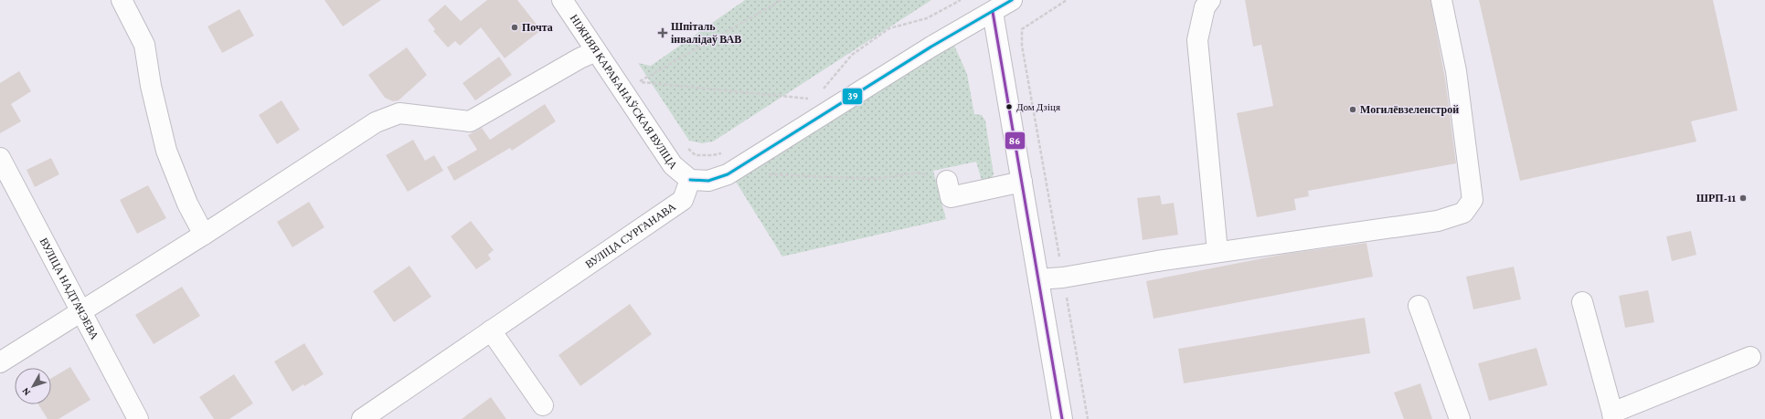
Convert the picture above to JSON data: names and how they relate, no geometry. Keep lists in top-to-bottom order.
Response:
{
  "streets": {
    "street": ["НІЖНЯЯ КАРАБАНАЎСКАЯ ВУЛІЦА", "ВУЛІЦА СУРГАНАВА", "ВУЛІЦА НАДТАЧЭЕВА"]
  },
  "crossings": [
    ["НІЖНЯЯ КАРАБАНАЎСКАЯ ВУЛІЦА", "ВУЛІЦА СУРГАНАВА"]
  ],
  "places": {
    "other": [
      "Почта",
      "Дом Дзіця",
      "Могилёвзеленстрой",
      "ШРП-11"
    ],
    "health": ["Шпіталь інвалідаў ВАВ"]
  },
  "lines": ["transit line 39", "transit line 86"],
  "north": "bottom left"
}
